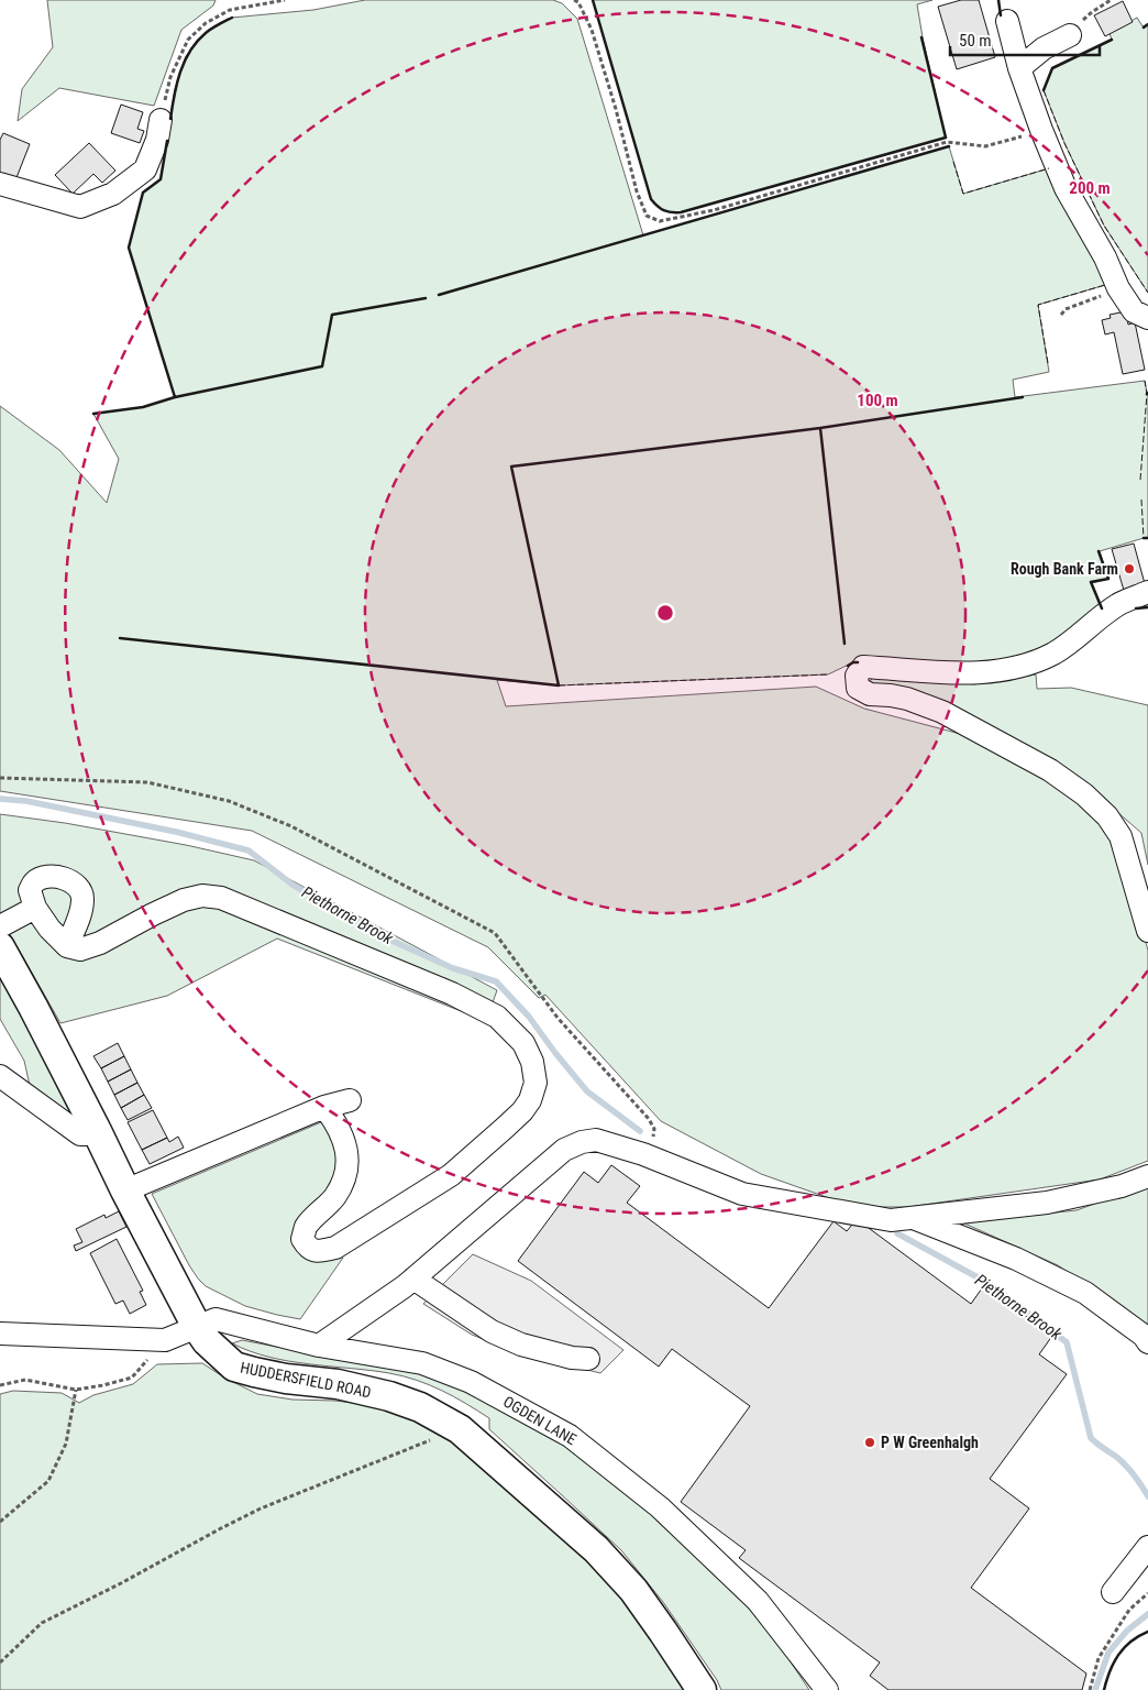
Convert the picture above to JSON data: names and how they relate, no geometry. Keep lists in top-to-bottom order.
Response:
{
  "streets": {
    "main road": ["HUDDERSFIELD ROAD"],
    "street": ["OGDEN LANE"]
  },
  "crossings": [
    ["HUDDERSFIELD ROAD", "OGDEN LANE"]
  ],
  "water": ["Piethorne Brook"],
  "places": ["Rough Bank Farm", "P W Greenhalgh"],
  "scale_bar": "50 m",
  "rings": ["200 m", "100 m"]
}
